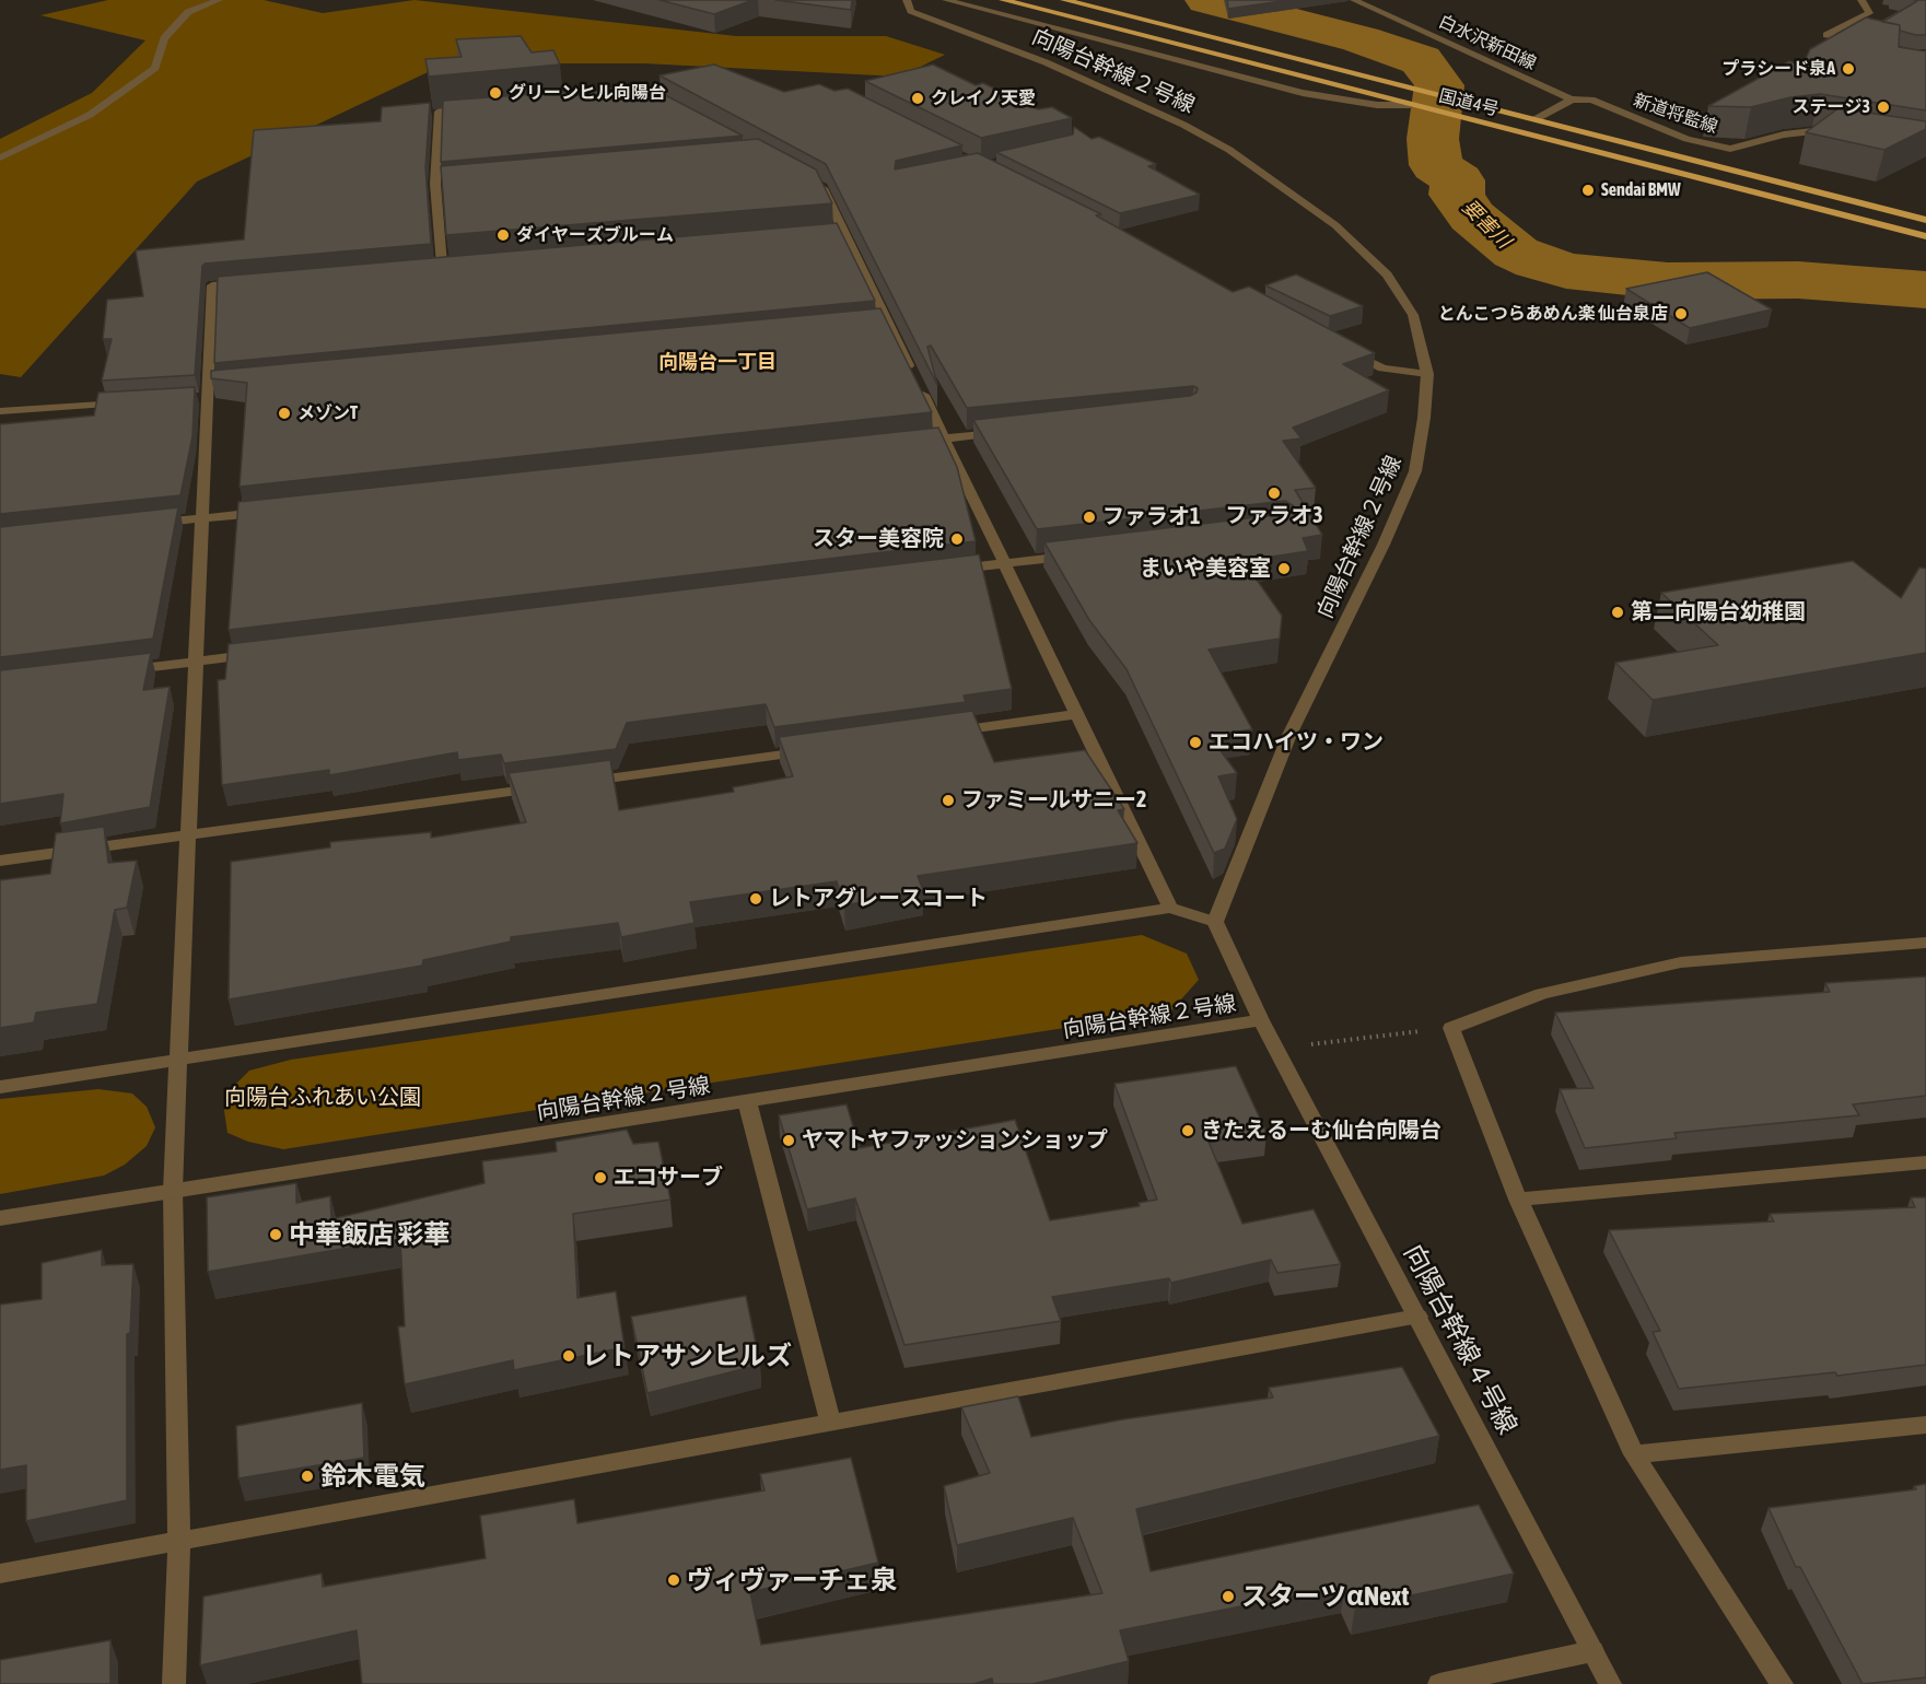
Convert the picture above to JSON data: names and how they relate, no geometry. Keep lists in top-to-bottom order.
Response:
{
  "streets": {
    "highway": ["国道4号"],
    "street": [
      "白水沢新田線",
      "向陽台幹線２号線",
      "新道将監線",
      "向陽台幹線４号線"
    ]
  },
  "crossings": [
    ["白水沢新田線", "新道将監線"],
    ["向陽台幹線２号線", "向陽台幹線４号線"]
  ],
  "districts": ["向陽台一丁目"],
  "water": ["要害川"],
  "parks": ["向陽台ふれあい公園"],
  "places": [
    "プラシード泉A",
    "グリーンヒル向陽台",
    "クレイノ天愛",
    "ステージ3",
    "Sendai BMW",
    "ダイヤーズブルーム",
    "とんこつらあめん楽 仙台泉店",
    "メゾンT",
    "ファラオ3",
    "ファラオ1",
    "スター美容院",
    "まいや美容室",
    "第二向陽台幼稚園",
    "エコハイツ・ワン",
    "ファミールサニー2",
    "レトアグレースコート",
    "きたえるーむ仙台向陽台",
    "ヤマトヤファッションショップ",
    "エコサーブ",
    "中華飯店 彩華",
    "レトアサンヒルズ",
    "鈴木電気",
    "ヴィヴァーチェ泉",
    "スターツαNext"
  ]
}
